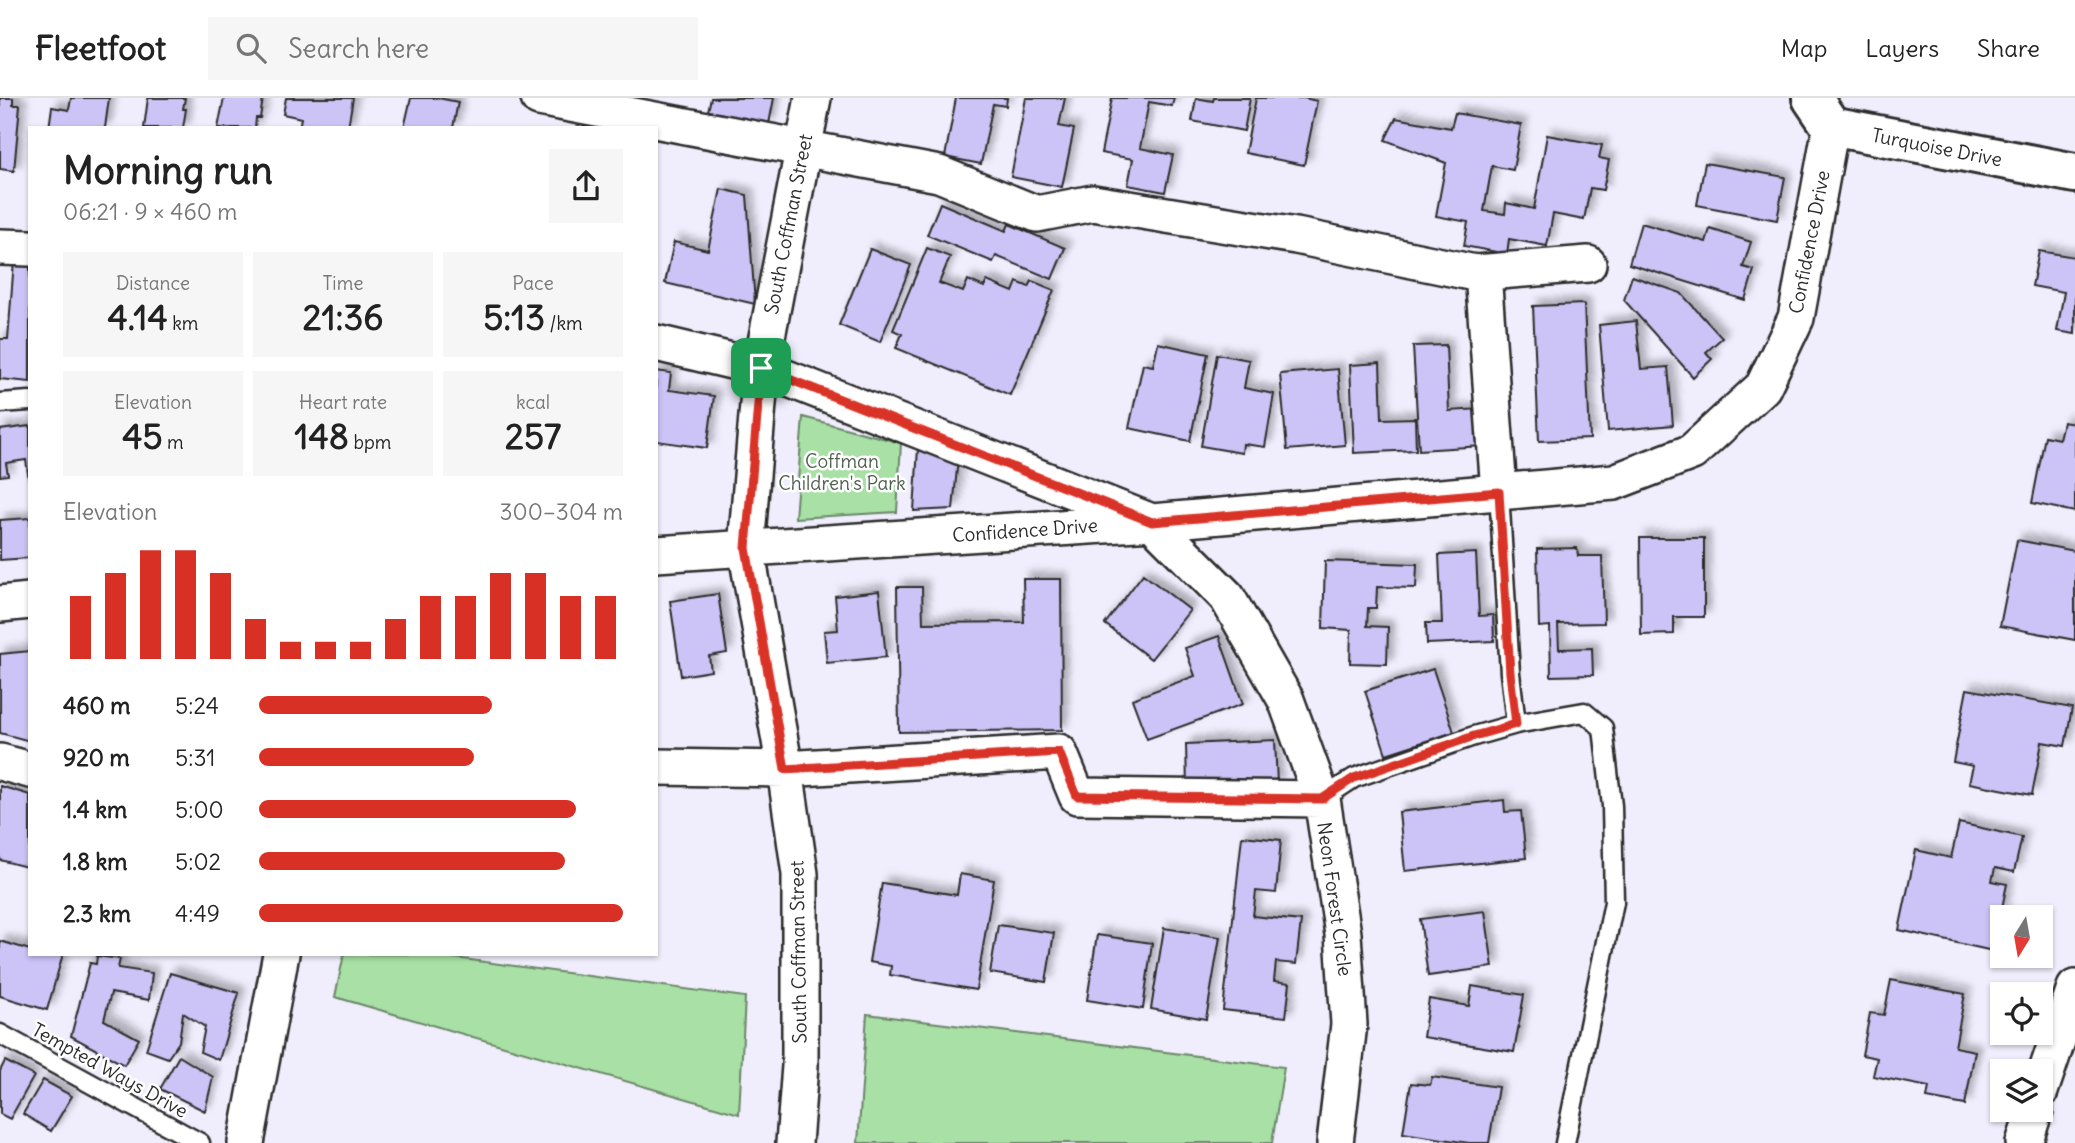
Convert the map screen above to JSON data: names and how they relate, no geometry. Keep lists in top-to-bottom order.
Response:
{
  "streets": {
    "street": [
      "Turquoise Drive",
      "South Coffman Street",
      "Confidence Drive",
      "Neon Forest Circle"
    ],
    "lane": ["Tempted Ways Drive"]
  },
  "crossings": [
    ["Turquoise Drive", "Confidence Drive"],
    ["South Coffman Street", "Confidence Drive"],
    ["South Coffman Street", "Neon Forest Circle"],
    ["Confidence Drive", "Neon Forest Circle"]
  ],
  "parks": ["Coffman Children's Park"],
  "north": "bottom",
  "page": {
    "header": "Fleetfoot",
    "search": "Search here",
    "nav": ["Map", "Layers", "Share"],
    "heading": ["Morning run", "06:21 · 9 × 460 m"],
    "stats": [
      ["Distance", "4.14 km"],
      ["Time", "21:36"],
      ["Pace", "5:13 /km"],
      ["Elevation", "45 m"],
      ["Heart rate", "148 bpm"],
      ["kcal", "257"]
    ],
    "chart": ["Elevation", "300–304 m"],
    "list": [
      {
        "name": "460 m",
        "note": "5:24"
      },
      {
        "name": "920 m",
        "note": "5:31"
      },
      {
        "name": "1.4 km",
        "note": "5:00"
      },
      {
        "name": "1.8 km",
        "note": "5:02"
      },
      {
        "name": "2.3 km",
        "note": "4:49"
      }
    ]
  }
}
